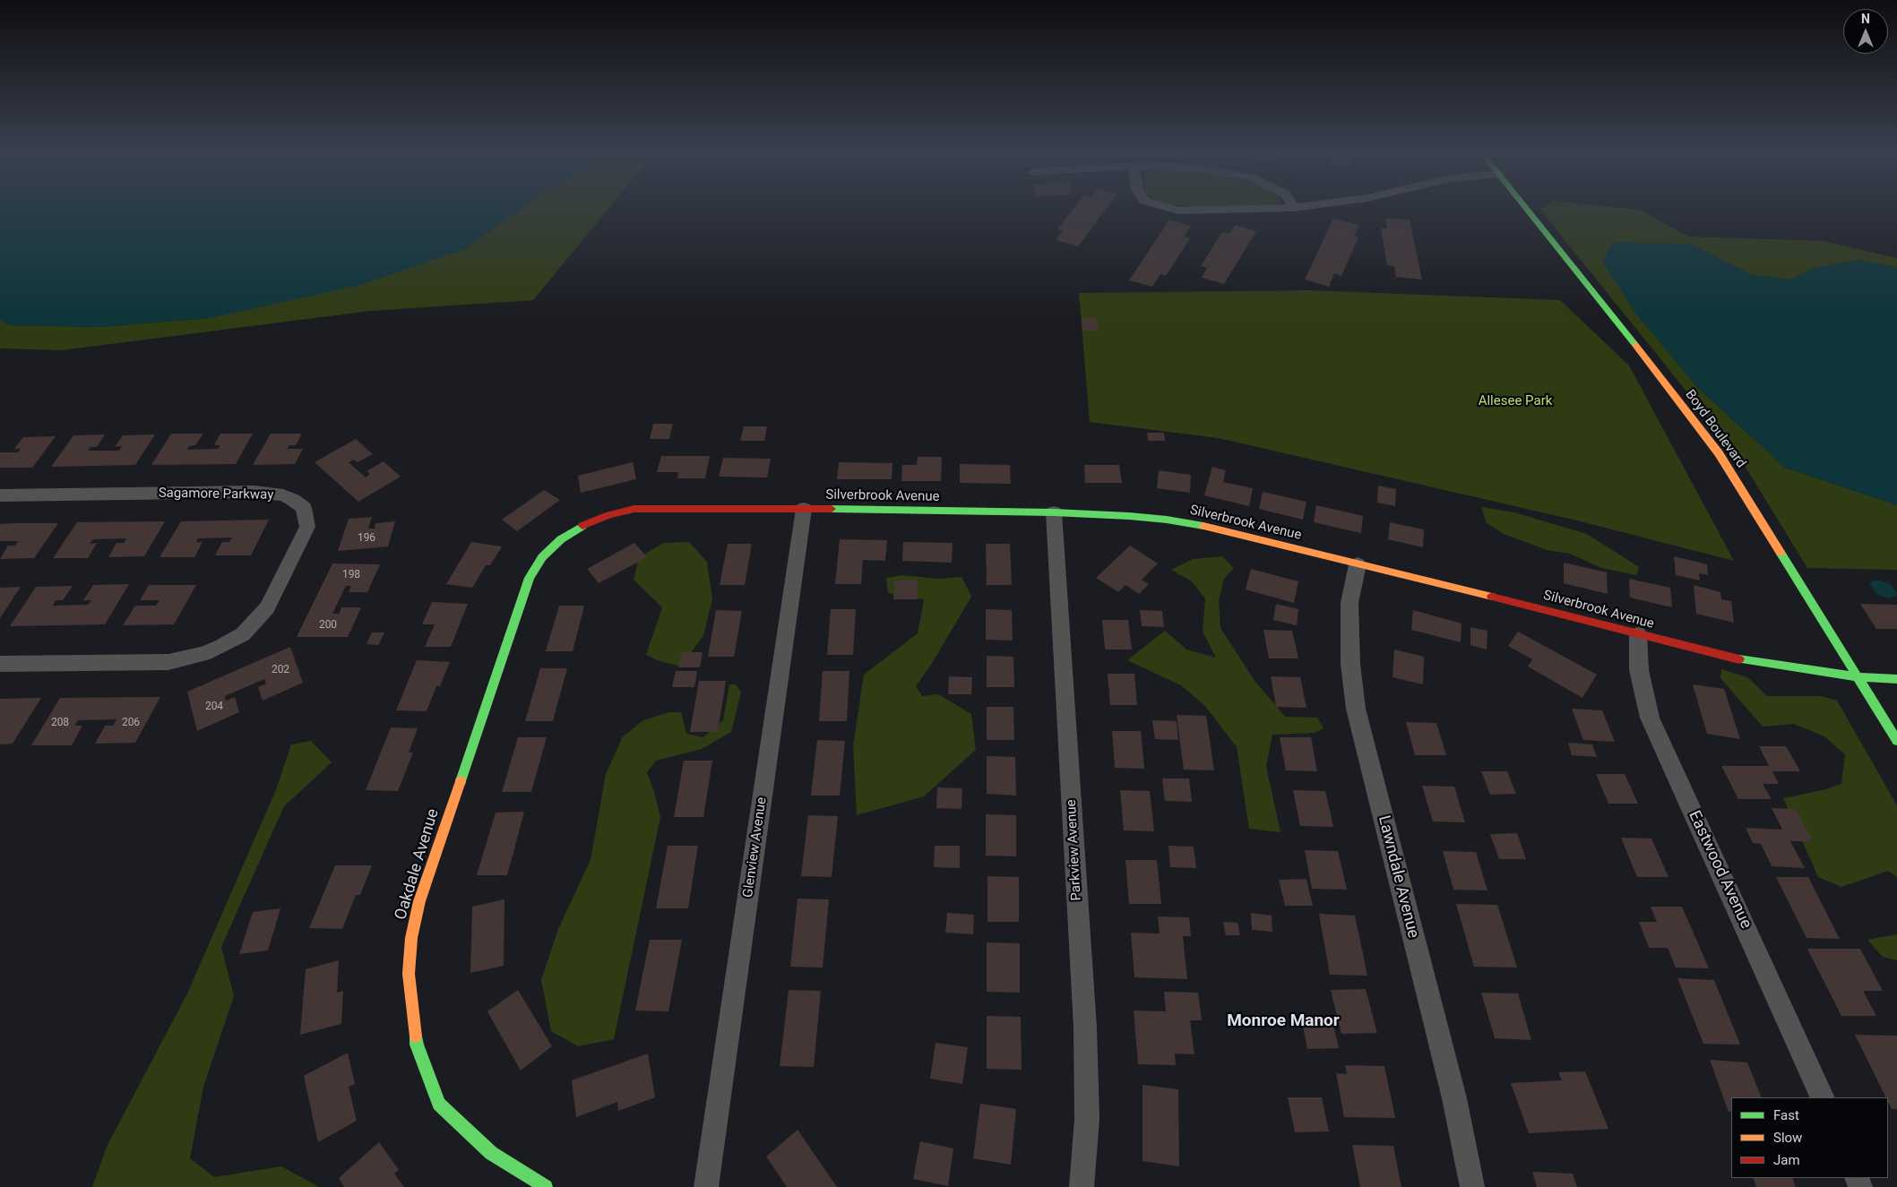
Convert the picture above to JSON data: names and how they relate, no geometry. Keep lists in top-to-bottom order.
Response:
{
  "streets": {
    "street": [
      "Boyd Boulevard",
      "Sagamore Parkway",
      "Silverbrook Avenue",
      "Glenview Avenue",
      "Parkview Avenue",
      "Oakdale Avenue",
      "Eastwood Avenue",
      "Lawndale Avenue"
    ]
  },
  "crossings": [
    ["Boyd Boulevard", "Silverbrook Avenue"],
    ["Silverbrook Avenue", "Glenview Avenue"],
    ["Silverbrook Avenue", "Parkview Avenue"],
    ["Silverbrook Avenue", "Oakdale Avenue"],
    ["Silverbrook Avenue", "Eastwood Avenue"],
    ["Silverbrook Avenue", "Lawndale Avenue"]
  ],
  "districts": ["Monroe Manor"],
  "parks": ["Allesee Park"],
  "house_numbers": [
    "196",
    "198",
    "200",
    "202",
    "204",
    "208",
    "206"
  ],
  "legend": ["Fast", "Slow", "Jam"],
  "north": "top"
}
